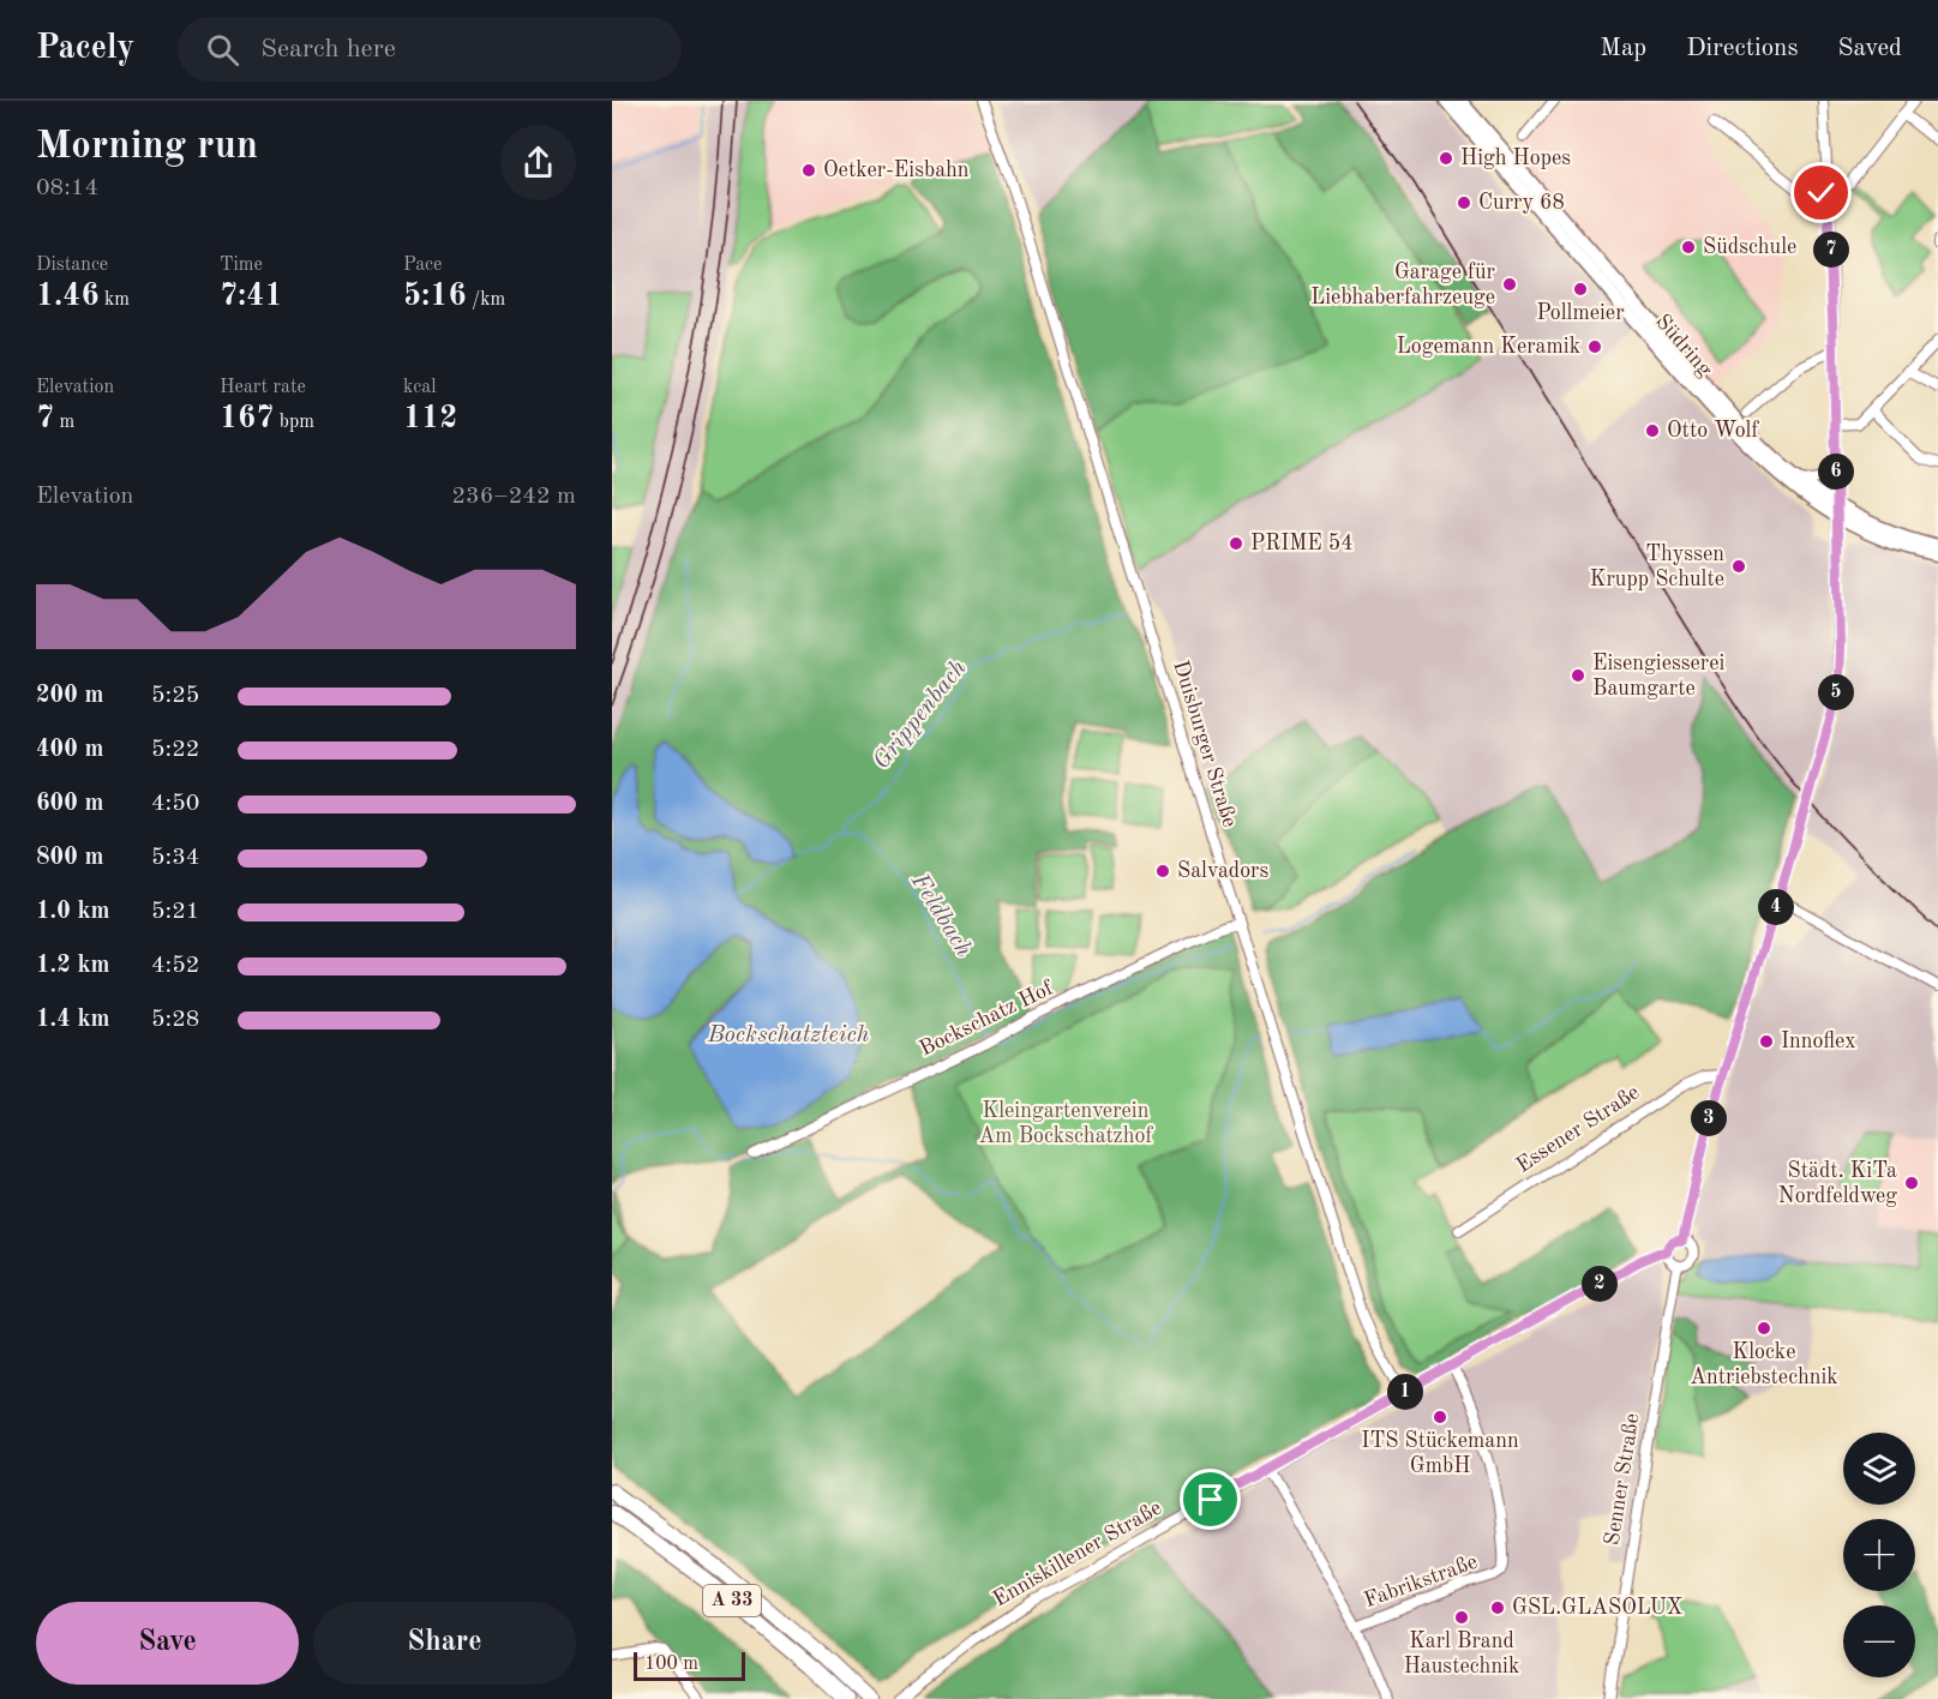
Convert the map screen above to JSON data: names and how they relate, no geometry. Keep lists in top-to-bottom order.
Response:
{
  "streets": {
    "highway": ["A 33"],
    "main road": ["Südring"],
    "street": [
      "Duisburger Straße",
      "Bockschatz Hof",
      "Essener Straße",
      "Senner Straße",
      "Enniskillener Straße",
      "Fabrikstraße"
    ]
  },
  "crossings": [
    ["Duisburger Straße", "Bockschatz Hof"],
    ["Duisburger Straße", "Enniskillener Straße"],
    ["Senner Straße", "Enniskillener Straße"],
    ["Enniskillener Straße", "Fabrikstraße"]
  ],
  "water": ["Grippenbach", "Feldbach", "Bockschatzteich"],
  "parks": ["Kleingartenverein Am Bockschatzhof"],
  "places": [
    "High Hopes",
    "Oetker-Eisbahn",
    "Curry 68",
    "Südschule",
    "Garage für Liebhaberfahrzeuge",
    "Pollmeier",
    "Logemann Keramik",
    "Otto Wolf",
    "PRIME 54",
    "Thyssen Krupp Schulte",
    "Eisengiesserei Baumgarte",
    "Salvadors",
    "Innoflex",
    "Städt. KiTa Nordfeldweg",
    "Klocke Antriebstechnik",
    "ITS Stückemann GmbH",
    "GSL.GLASOLUX",
    "Karl Brand Haustechnik"
  ],
  "scale_bar": "100 m",
  "page": {
    "header": "Pacely",
    "search": "Search here",
    "nav": ["Map", "Directions", "Saved"],
    "heading": ["Morning run", "08:14"],
    "stats": [
      ["Distance", "1.46 km"],
      ["Time", "7:41"],
      ["Pace", "5:16 /km"],
      ["Elevation", "7 m"],
      ["Heart rate", "167 bpm"],
      ["kcal", "112"]
    ],
    "pins": [
      "7",
      "6",
      "5",
      "4",
      "3",
      "2",
      "1"
    ],
    "chart": ["Elevation", "236–242 m"],
    "list": [
      {
        "name": "200 m",
        "note": "5:25"
      },
      {
        "name": "400 m",
        "note": "5:22"
      },
      {
        "name": "600 m",
        "note": "4:50"
      },
      {
        "name": "800 m",
        "note": "5:34"
      },
      {
        "name": "1.0 km",
        "note": "5:21"
      },
      {
        "name": "1.2 km",
        "note": "4:52"
      },
      {
        "name": "1.4 km",
        "note": "5:28"
      }
    ],
    "map_buttons": ["+", "−"],
    "buttons": ["Save", "Share"],
    "scale": "100 m"
  }
}
